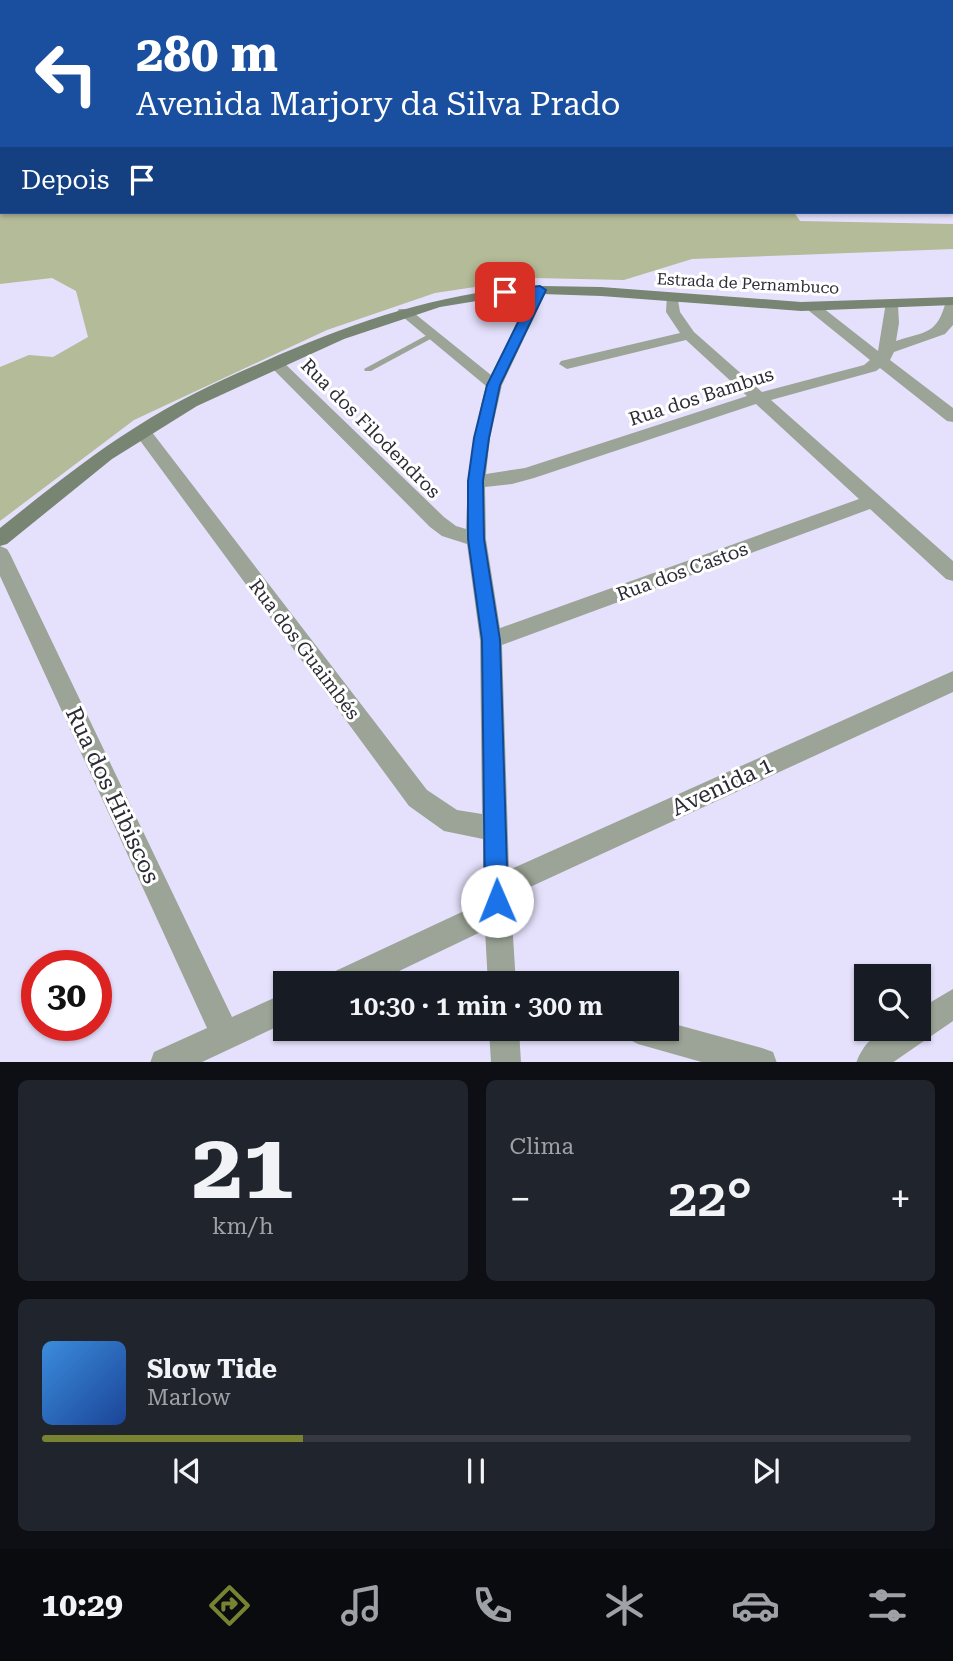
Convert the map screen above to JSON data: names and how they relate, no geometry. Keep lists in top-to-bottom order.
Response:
{
  "streets": {
    "main road": ["Estrada de Pernambuco"],
    "street": [
      "Rua dos Bambus",
      "Rua dos Filodendros",
      "Rua dos Castos",
      "Rua dos Guaimbés",
      "Avenida 1",
      "Rua dos Hibiscos"
    ]
  },
  "crossings": [
    ["Estrada de Pernambuco", "Rua dos Bambus"],
    ["Estrada de Pernambuco", "Rua dos Filodendros"],
    ["Estrada de Pernambuco", "Rua dos Guaimbés"]
  ],
  "page": {
    "turn": ["280 m", "Avenida Marjory da Silva Prado"],
    "then": "Depois",
    "limit": "30",
    "trip": "10:30 · 1 min · 300 m",
    "tile": [
      ["21", "km/h"],
      "Clima"
    ],
    "heat": ["−", "22°", "+"],
    "song": ["Slow Tide", "Marlow"],
    "tabs": "10:29"
  }
}
